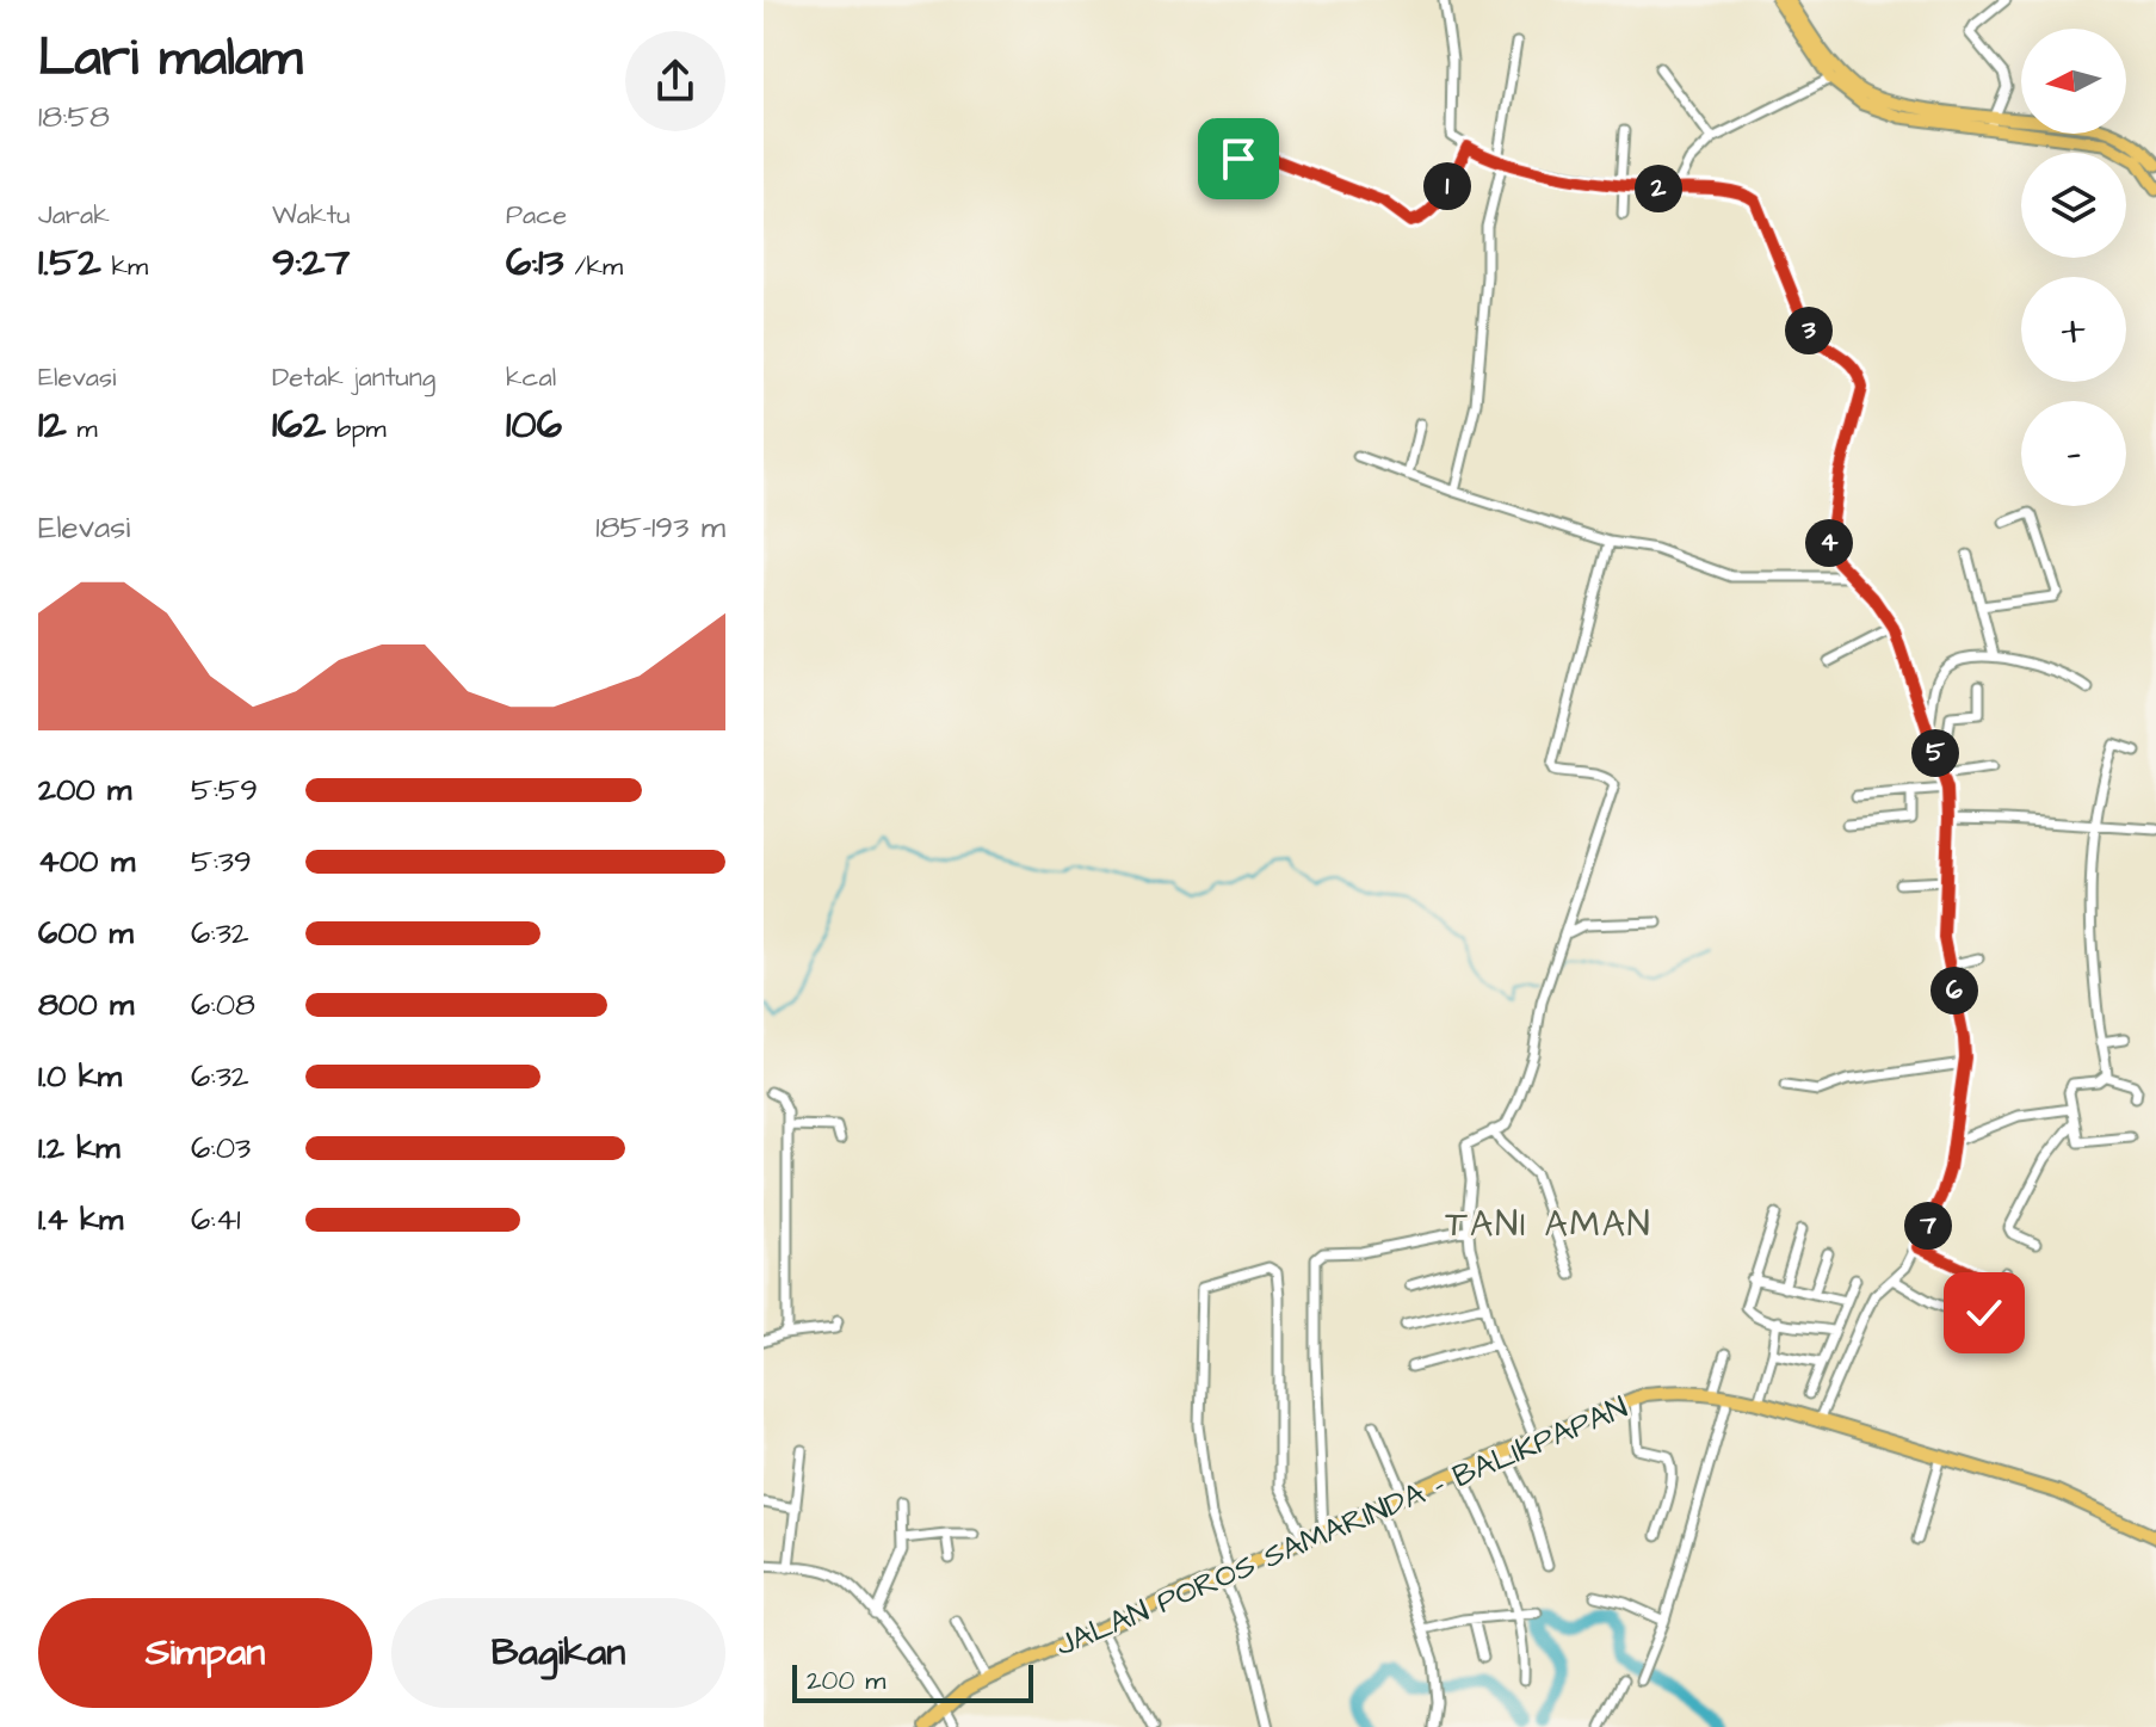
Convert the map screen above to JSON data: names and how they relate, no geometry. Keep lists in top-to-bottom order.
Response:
{
  "streets": {
    "highway": ["JALAN POROS SAMARINDA - BALIKPAPAN"]
  },
  "districts": ["TANI AMAN"],
  "scale_bar": "200 m",
  "north": "left",
  "page": {
    "heading": ["Lari malam", "18:58"],
    "map_buttons": ["+", "−"],
    "stats": [
      ["Jarak", "1.52 km"],
      ["Waktu", "9:27"],
      ["Pace", "6:13 /km"],
      ["Elevasi", "12 m"],
      ["Detak jantung", "162 bpm"],
      ["kcal", "106"]
    ],
    "pins": [
      "1",
      "2",
      "3",
      "4",
      "5",
      "6",
      "7"
    ],
    "chart": ["Elevasi", "185–193 m"],
    "list": [
      {
        "name": "200 m",
        "note": "5:59"
      },
      {
        "name": "400 m",
        "note": "5:39"
      },
      {
        "name": "600 m",
        "note": "6:32"
      },
      {
        "name": "800 m",
        "note": "6:08"
      },
      {
        "name": "1.0 km",
        "note": "6:32"
      },
      {
        "name": "1.2 km",
        "note": "6:03"
      },
      {
        "name": "1.4 km",
        "note": "6:41"
      }
    ],
    "buttons": ["Simpan", "Bagikan"],
    "scale": "200 m"
  }
}
